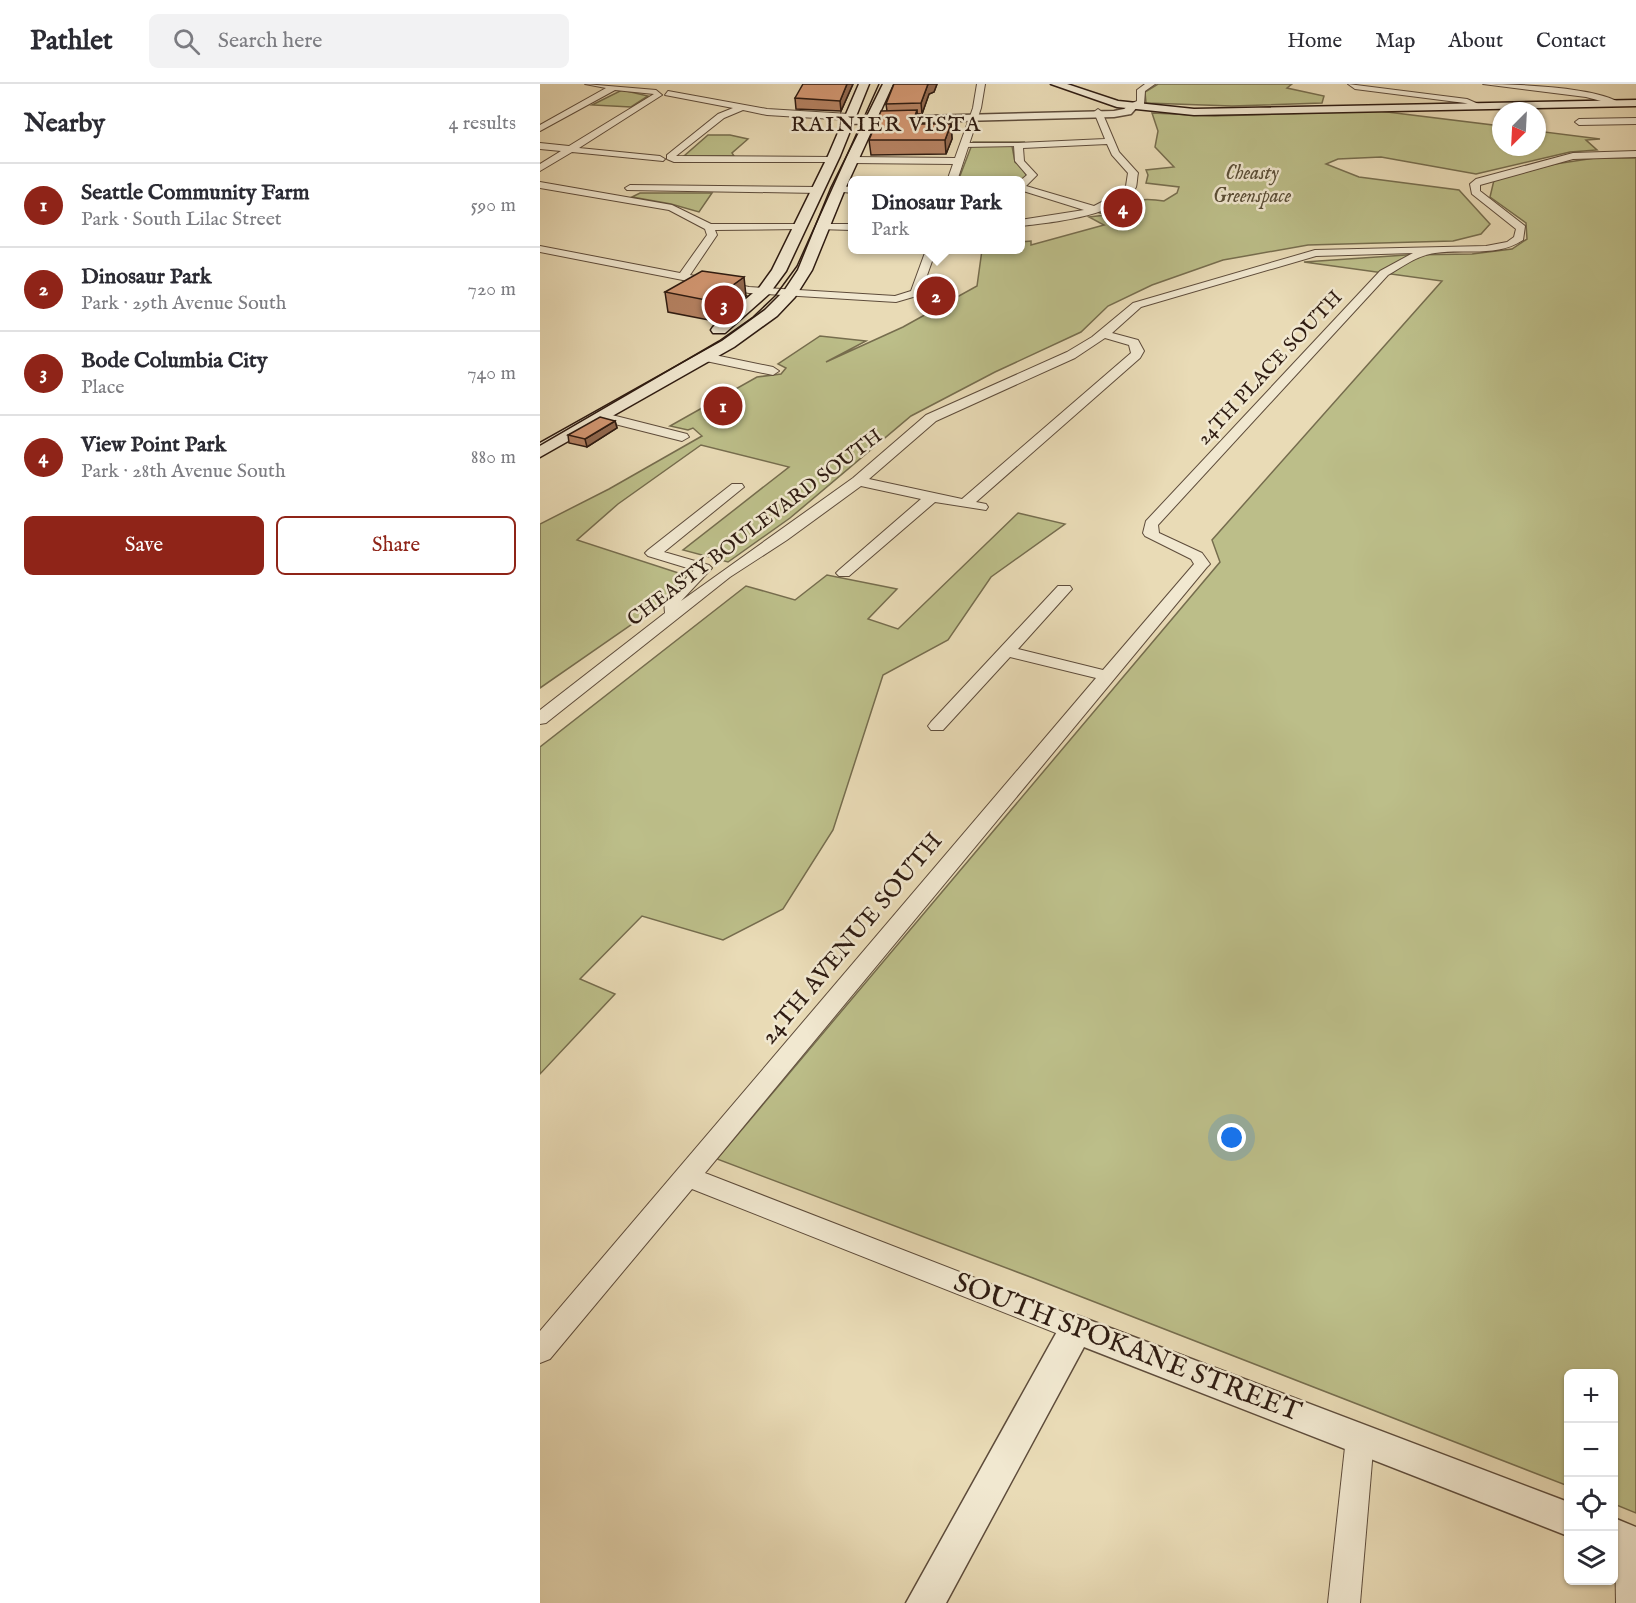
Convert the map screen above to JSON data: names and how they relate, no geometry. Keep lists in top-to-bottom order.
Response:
{
  "streets": {
    "street": [
      "24TH PLACE SOUTH",
      "CHEASTY BOULEVARD SOUTH",
      "24TH AVENUE SOUTH",
      "SOUTH SPOKANE STREET"
    ]
  },
  "crossings": [
    ["24TH PLACE SOUTH", "CHEASTY BOULEVARD SOUTH"],
    ["24TH PLACE SOUTH", "24TH AVENUE SOUTH"],
    ["24TH AVENUE SOUTH", "SOUTH SPOKANE STREET"]
  ],
  "districts": ["RAINIER VISTA"],
  "parks": ["Cheasty Greenspace"],
  "north": "bottom left",
  "page": {
    "header": "Pathlet",
    "search": "Search here",
    "nav": [
      "Home",
      "Map",
      "About",
      "Contact"
    ],
    "heading": ["Nearby", "4 results"],
    "list": [
      {
        "mark": "1",
        "name": "Seattle Community Farm",
        "note": "Park · South Lilac Street",
        "value": "590 m"
      },
      {
        "mark": "2",
        "name": "Dinosaur Park",
        "note": "Park · 29th Avenue South",
        "value": "720 m"
      },
      {
        "mark": "3",
        "name": "Bode Columbia City",
        "note": "Place",
        "value": "740 m"
      },
      {
        "mark": "4",
        "name": "View Point Park",
        "note": "Park · 28th Avenue South",
        "value": "880 m"
      }
    ],
    "popup": ["Dinosaur Park", "Park"],
    "pins": [
      "4",
      "2",
      "3",
      "1"
    ],
    "buttons": ["Save", "Share"],
    "map_buttons": ["+", "−"]
  }
}
